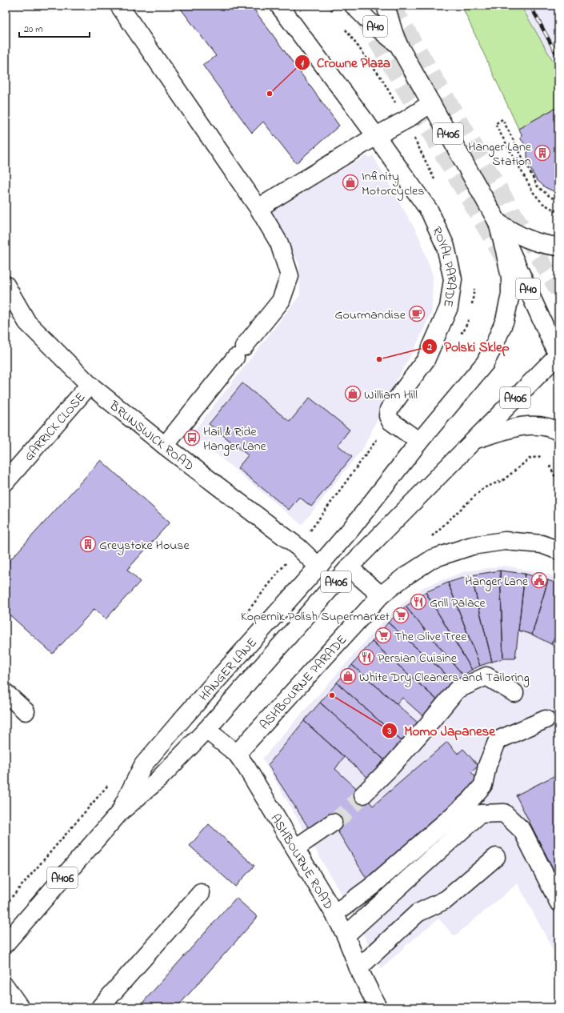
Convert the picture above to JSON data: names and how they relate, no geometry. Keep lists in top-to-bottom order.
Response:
{
  "streets": {
    "main road": [
      "A40",
      "A406",
      "ROYAL PARADE",
      "GARRICK CLOSE",
      "BRUNSWICK ROAD",
      "HANGER LANE",
      "ASHBOURNE PARADE",
      "ASHBOURNE ROAD"
    ]
  },
  "crossings": [
    ["A40", "A406"],
    ["A40", "HANGER LANE"],
    ["A406", "HANGER LANE"],
    ["GARRICK CLOSE", "BRUNSWICK ROAD"],
    ["BRUNSWICK ROAD", "HANGER LANE"],
    ["HANGER LANE", "ASHBOURNE ROAD"],
    ["ASHBOURNE PARADE", "ASHBOURNE ROAD"]
  ],
  "places": {
    "other": ["Crowne Plaza", "Polski Sklep", "Momo Japanese"],
    "building": ["Hanger Lane Station", "Greystoke House"],
    "shop": ["Infinity Motorcycles", "William Hill", "White Dry Cleaners and Tailoring"],
    "cafe": ["Gourmandise"],
    "bus stop": ["Hail & Ride Hanger Lane"],
    "public building": ["Hanger Lane"],
    "restaurant": ["Grill Palace", "Persian Cuisine"],
    "supermarket": ["Kopernik Polish Supermarket", "The Olive Tree"]
  },
  "scale_bar": "20 m"
}
